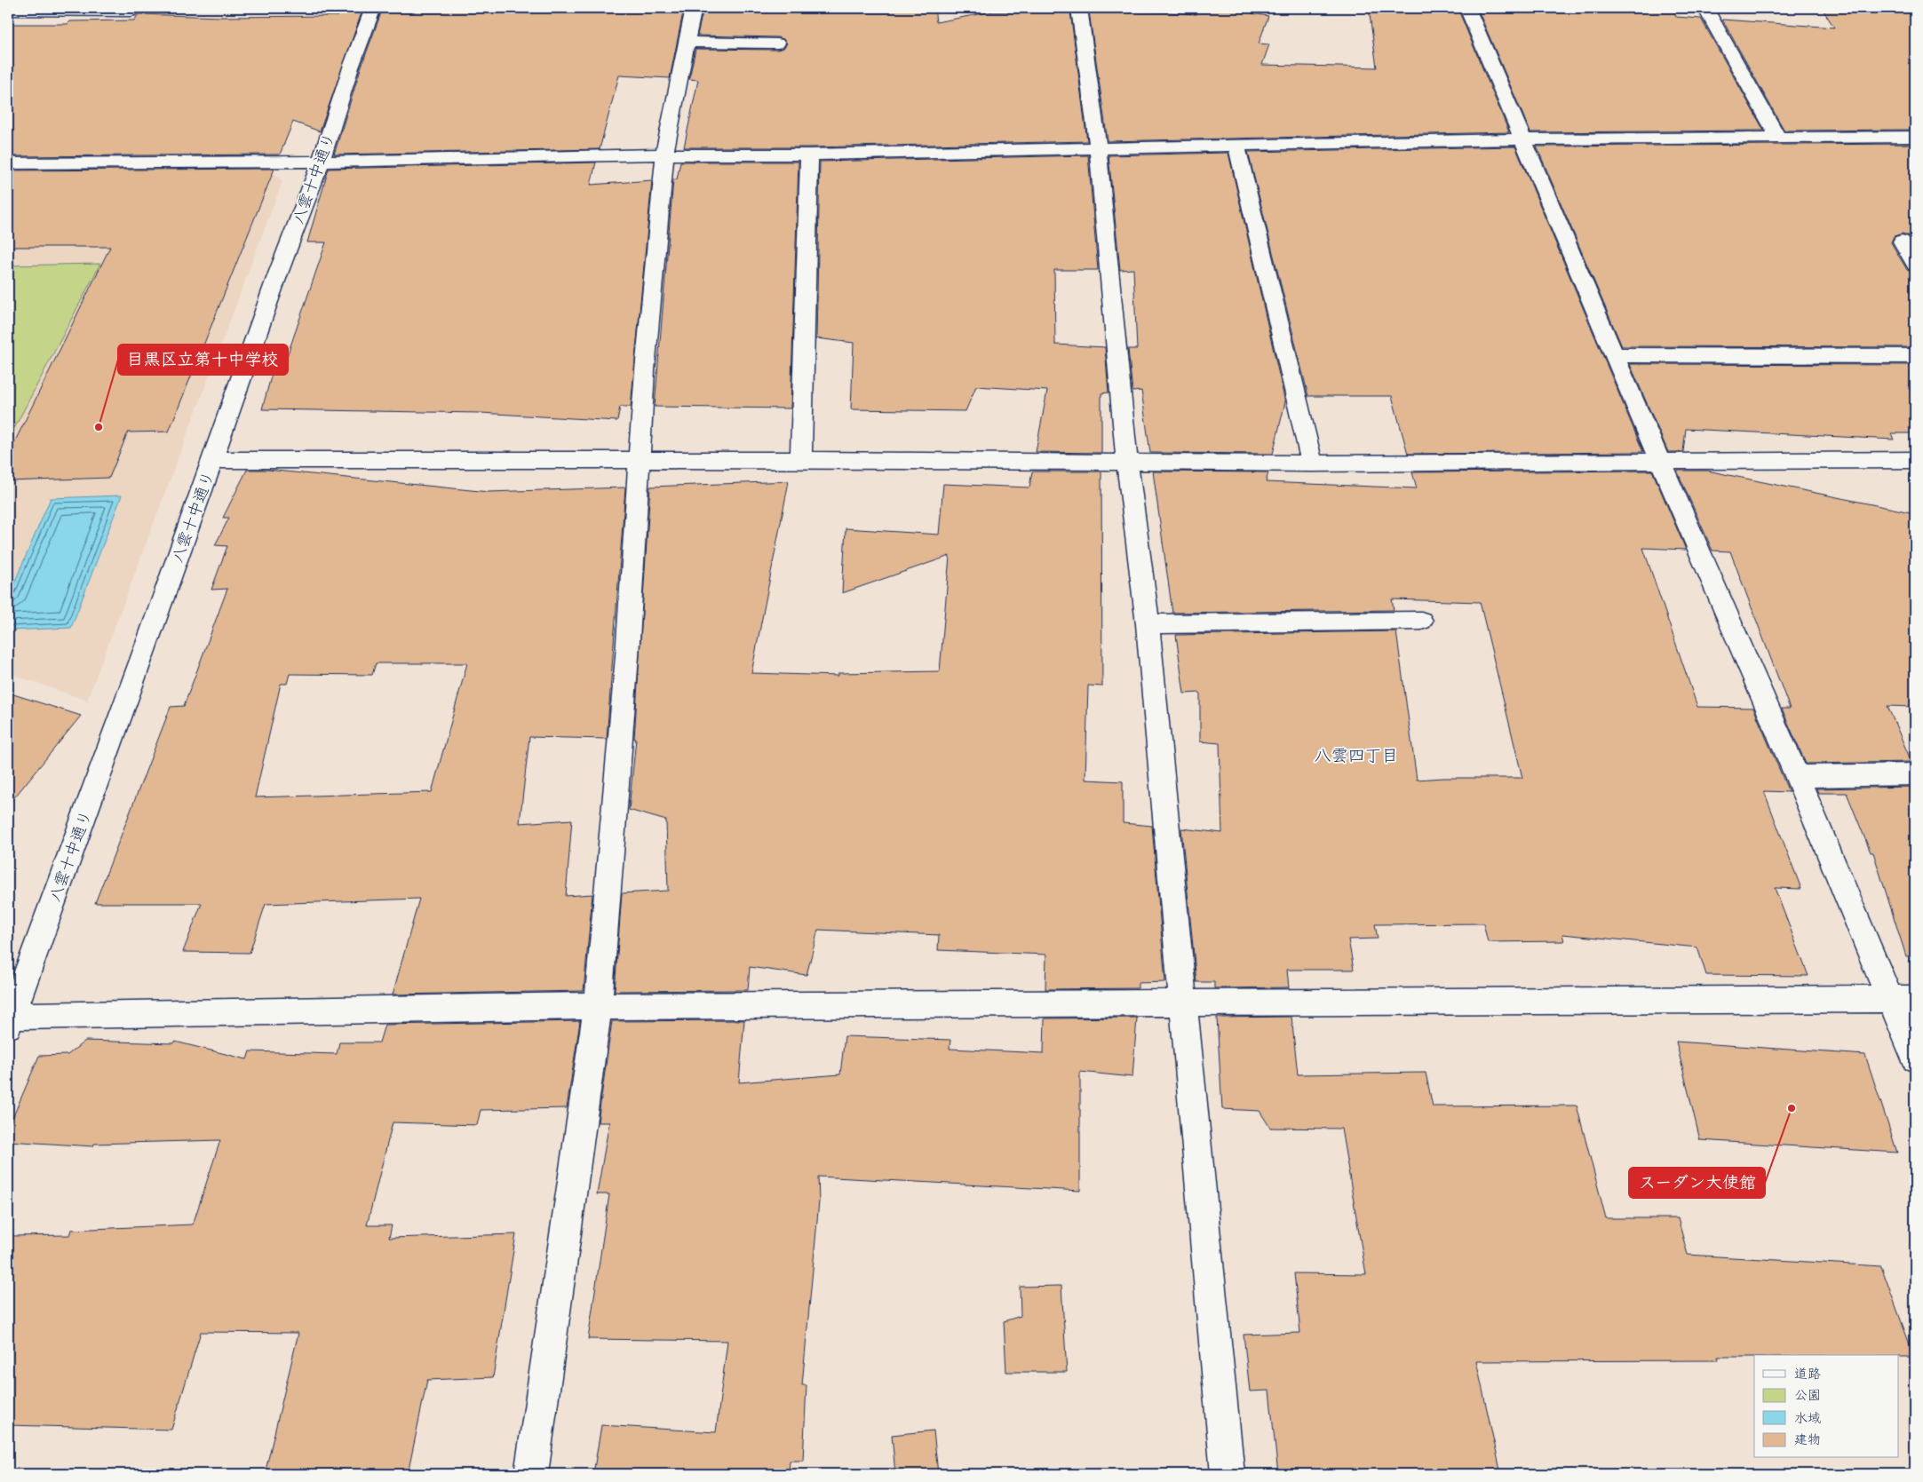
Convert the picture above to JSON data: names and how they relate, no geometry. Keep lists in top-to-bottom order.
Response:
{
  "streets": {
    "street": ["八雲十中通り"]
  },
  "districts": ["八雲四丁目"],
  "places": ["目黒区立第十中学校", "スーダン大使館"],
  "legend": [
    "道路",
    "公園",
    "水域",
    "建物"
  ]
}
